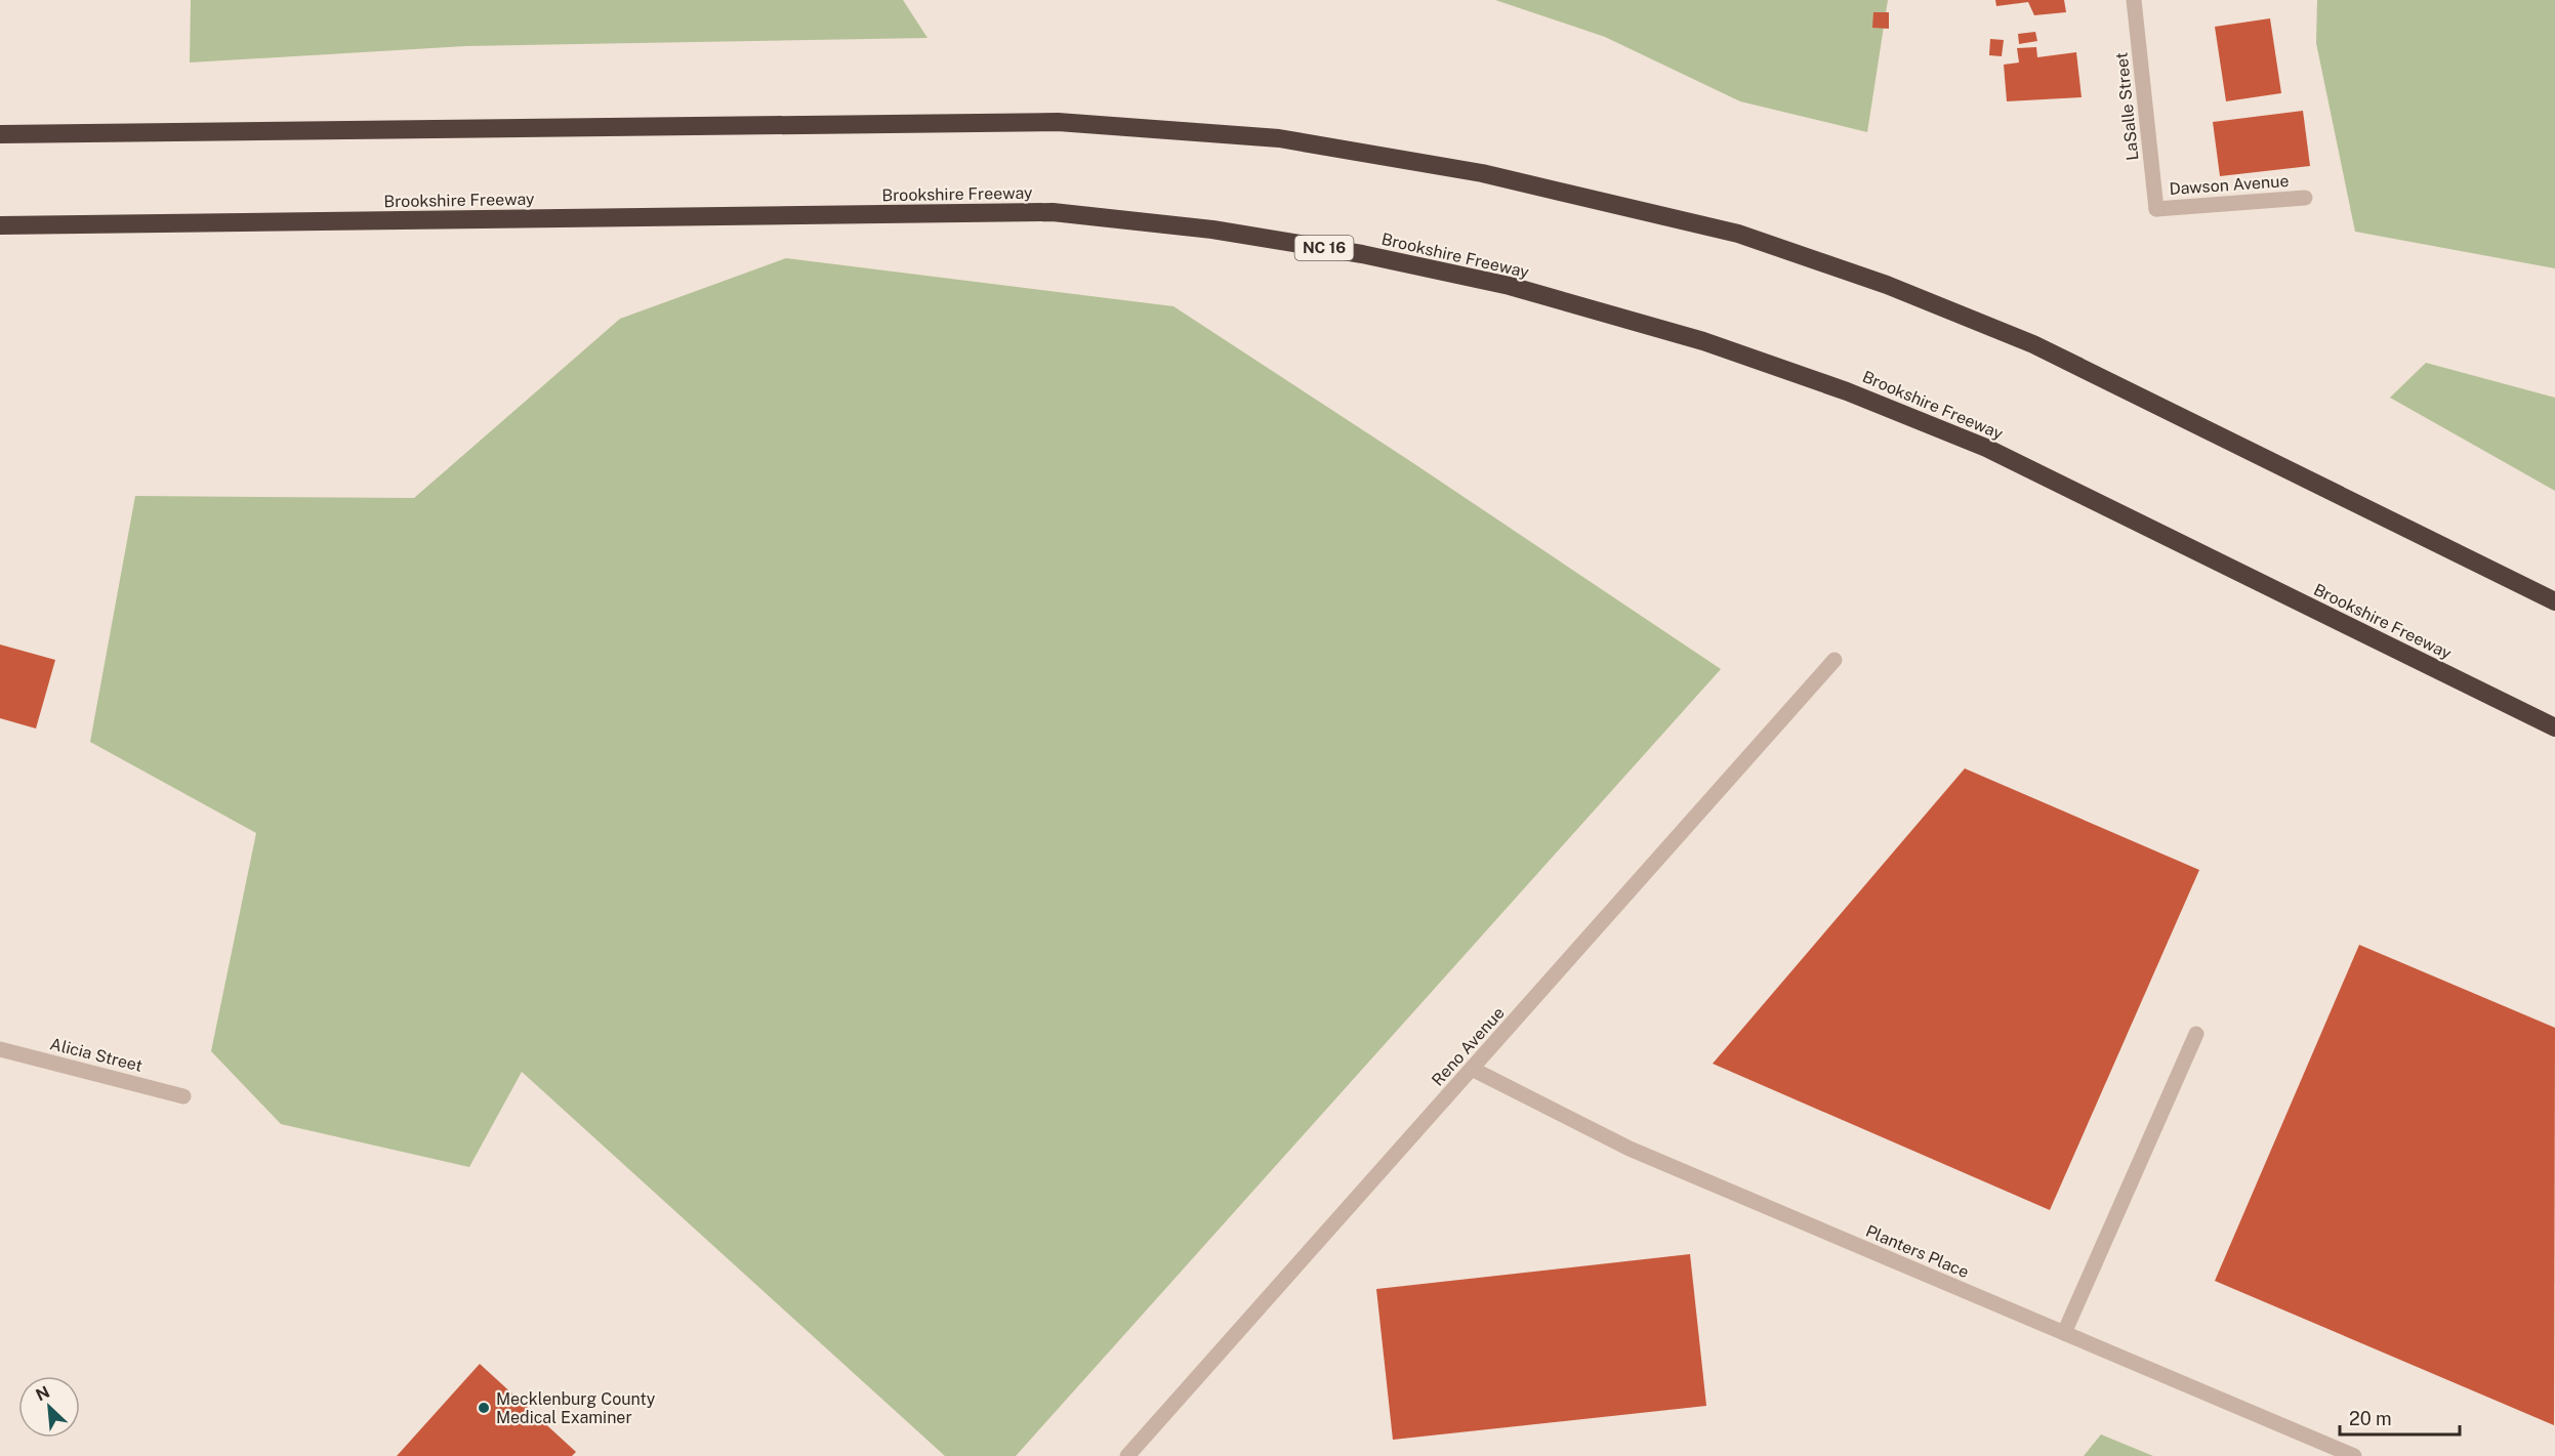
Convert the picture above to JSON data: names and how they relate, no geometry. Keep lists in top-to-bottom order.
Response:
{
  "streets": {
    "highway": ["Brookshire Freeway", "NC 16"],
    "street": [
      "LaSalle Street",
      "Dawson Avenue",
      "Reno Avenue",
      "Alicia Street",
      "Planters Place"
    ]
  },
  "crossings": [
    ["LaSalle Street", "Dawson Avenue"],
    ["Reno Avenue", "Planters Place"]
  ],
  "places": ["Mecklenburg County Medical Examiner"],
  "scale_bar": "20 m",
  "north": "top left"
}
